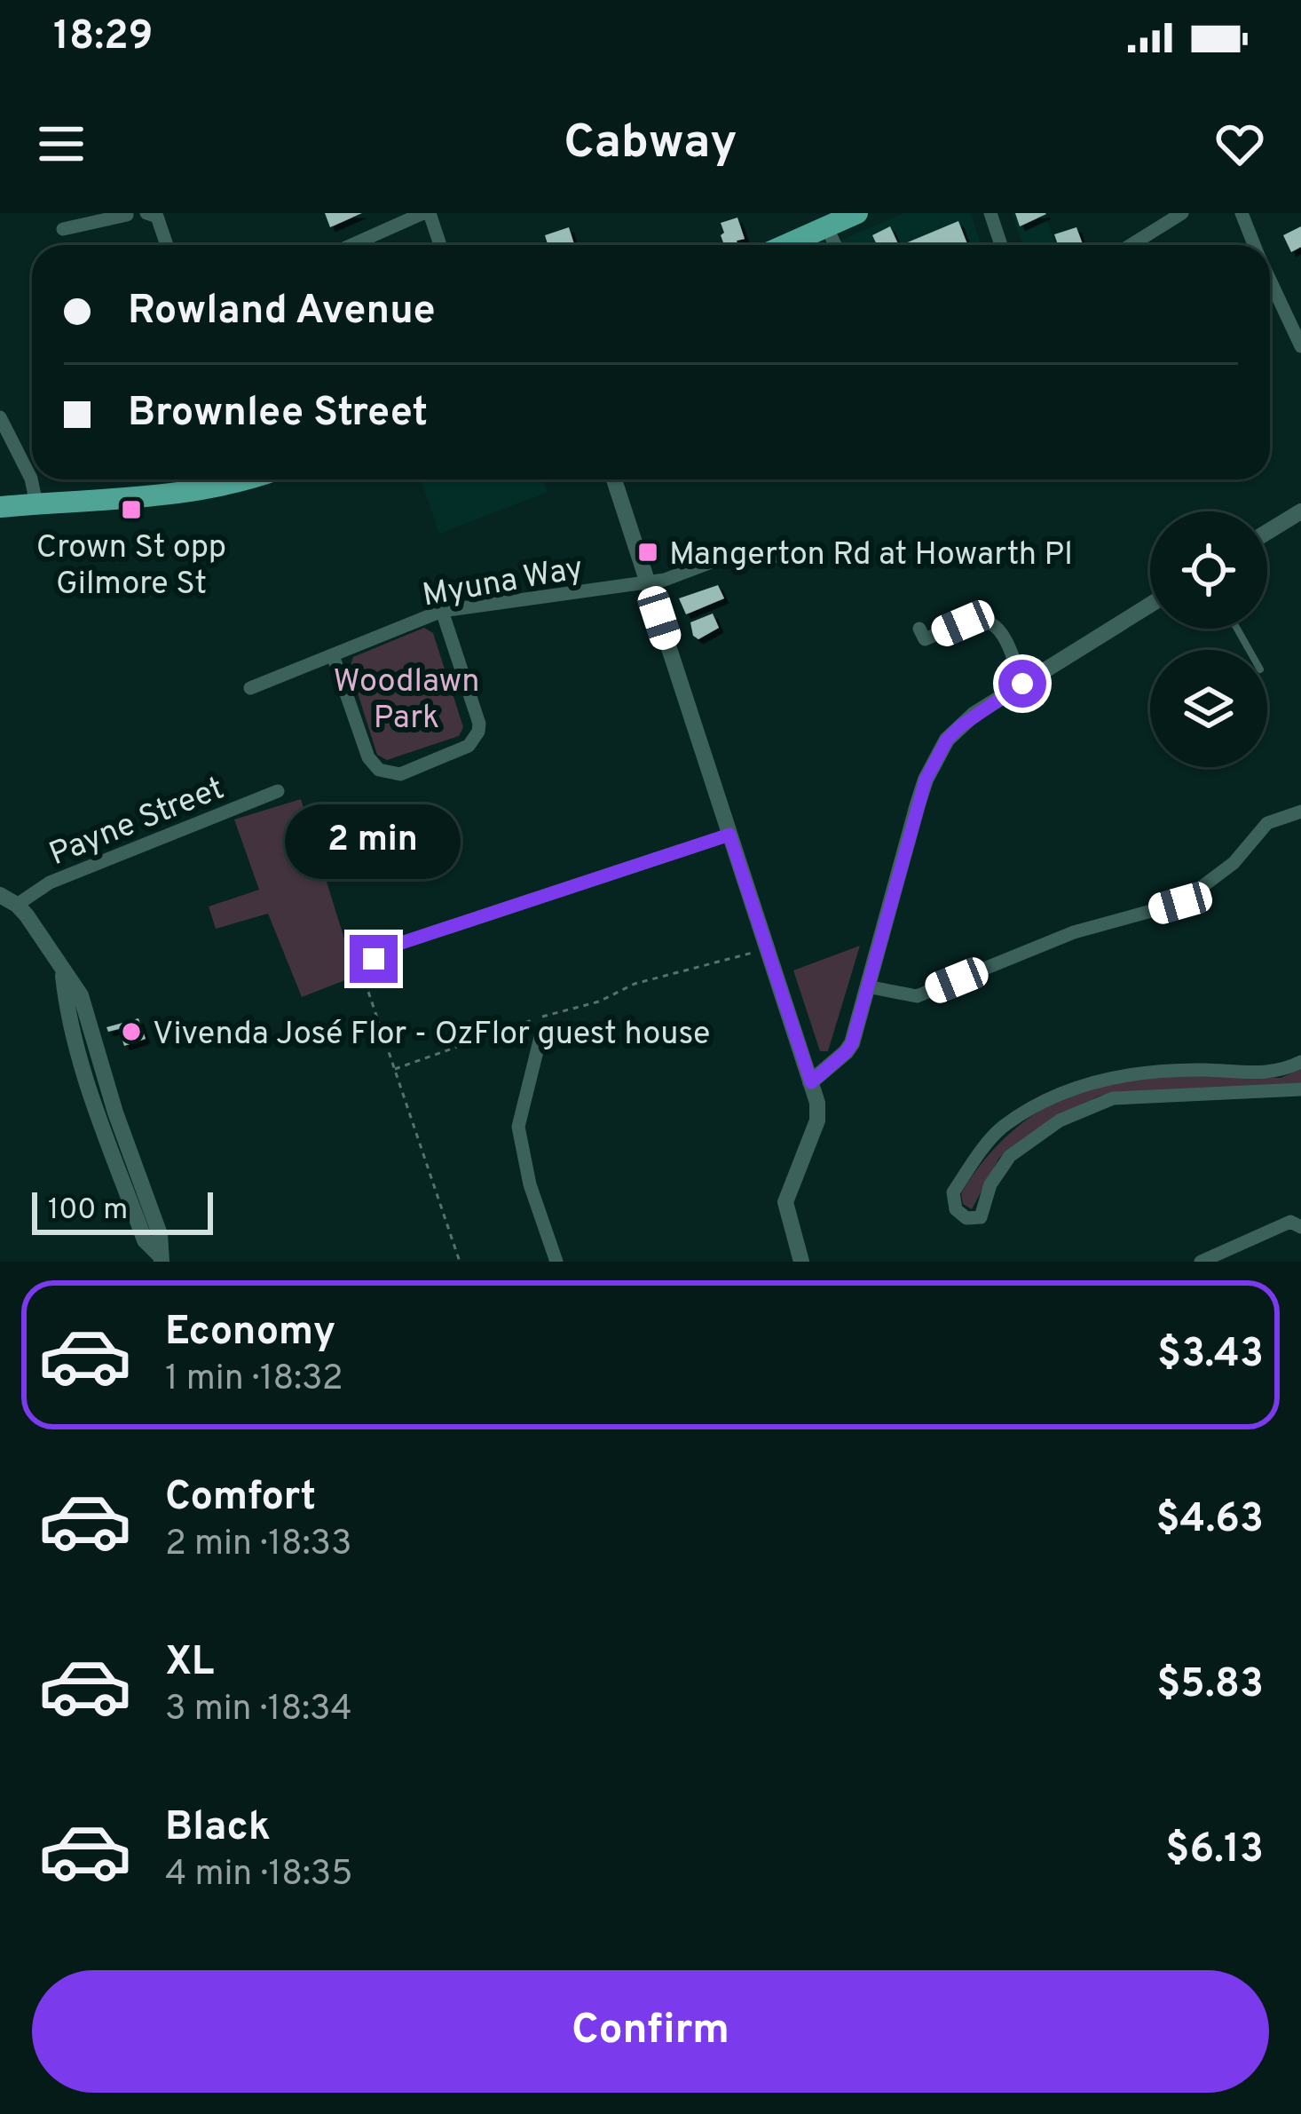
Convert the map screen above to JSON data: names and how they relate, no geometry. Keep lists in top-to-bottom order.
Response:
{
  "streets": {
    "street": ["Myuna Way", "Payne Street"]
  },
  "parks": ["Woodlawn Park"],
  "places": {
    "transit": ["Crown St opp Gilmore St", "Mangerton Rd at Howarth Pl"],
    "other": ["Vivenda José Flor - OzFlor guest house"]
  },
  "scale_bar": "100 m",
  "page": {
    "status": "18:29",
    "header": "Cabway",
    "banner": ["Rowland Avenue", "Brownlee Street"],
    "bubble": "2 min",
    "scale": "100 m",
    "list": [
      {
        "name": "Economy",
        "note": "1 min · 18:32",
        "value": "$3.43"
      },
      {
        "name": "Comfort",
        "note": "2 min · 18:33",
        "value": "$4.63"
      },
      {
        "name": "XL",
        "note": "3 min · 18:34",
        "value": "$5.83"
      },
      {
        "name": "Black",
        "note": "4 min · 18:35",
        "value": "$6.13"
      }
    ],
    "buttons": "Confirm"
  }
}
